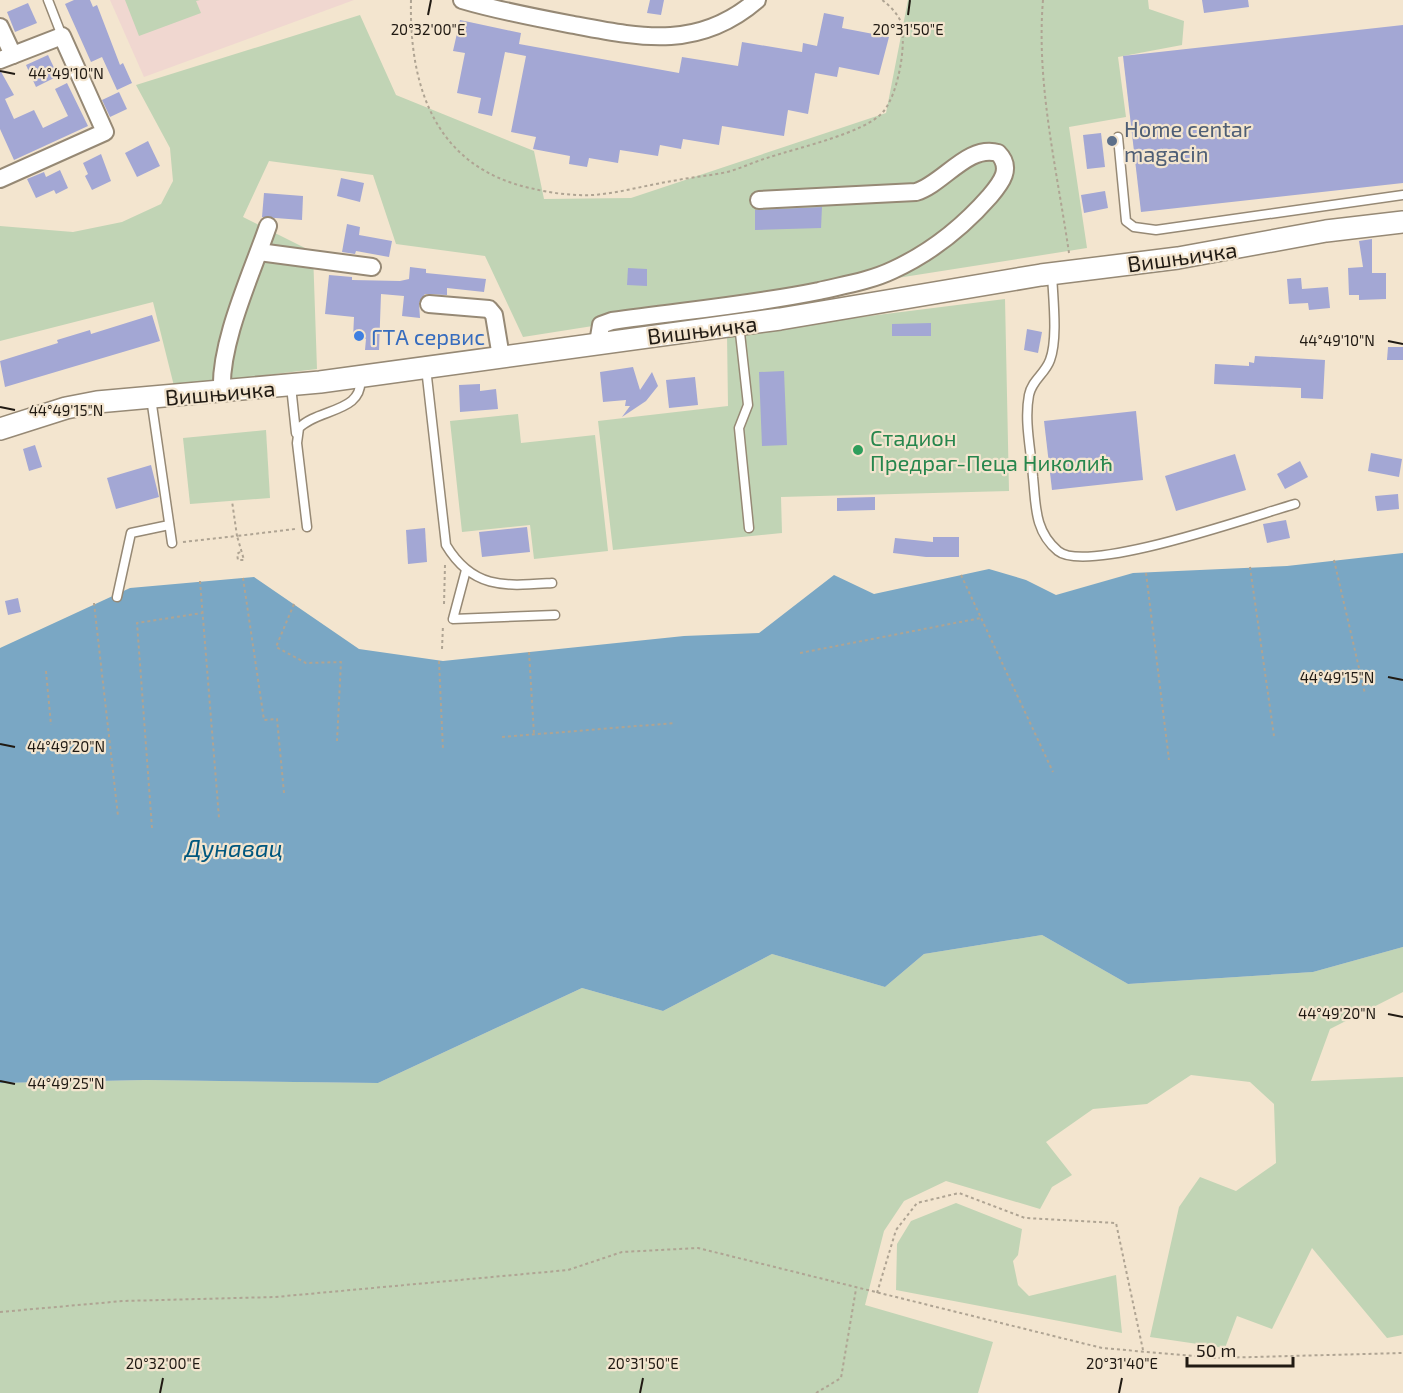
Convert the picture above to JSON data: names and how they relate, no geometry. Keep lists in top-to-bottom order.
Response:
{
  "streets": {
    "street": ["Вишњичка"]
  },
  "water": ["Дунавац"],
  "places": ["Home centar magacin", "ГТА сервис", "Стадион Предраг-Пеца Николић"],
  "scale_bar": "50 m",
  "coordinates": [
    "20°32'00\"E",
    "20°31'50\"E",
    "44°49'10\"N",
    "44°49'15\"N",
    "44°49'20\"N",
    "44°49'25\"N",
    "20°31'40\"E"
  ]
}
